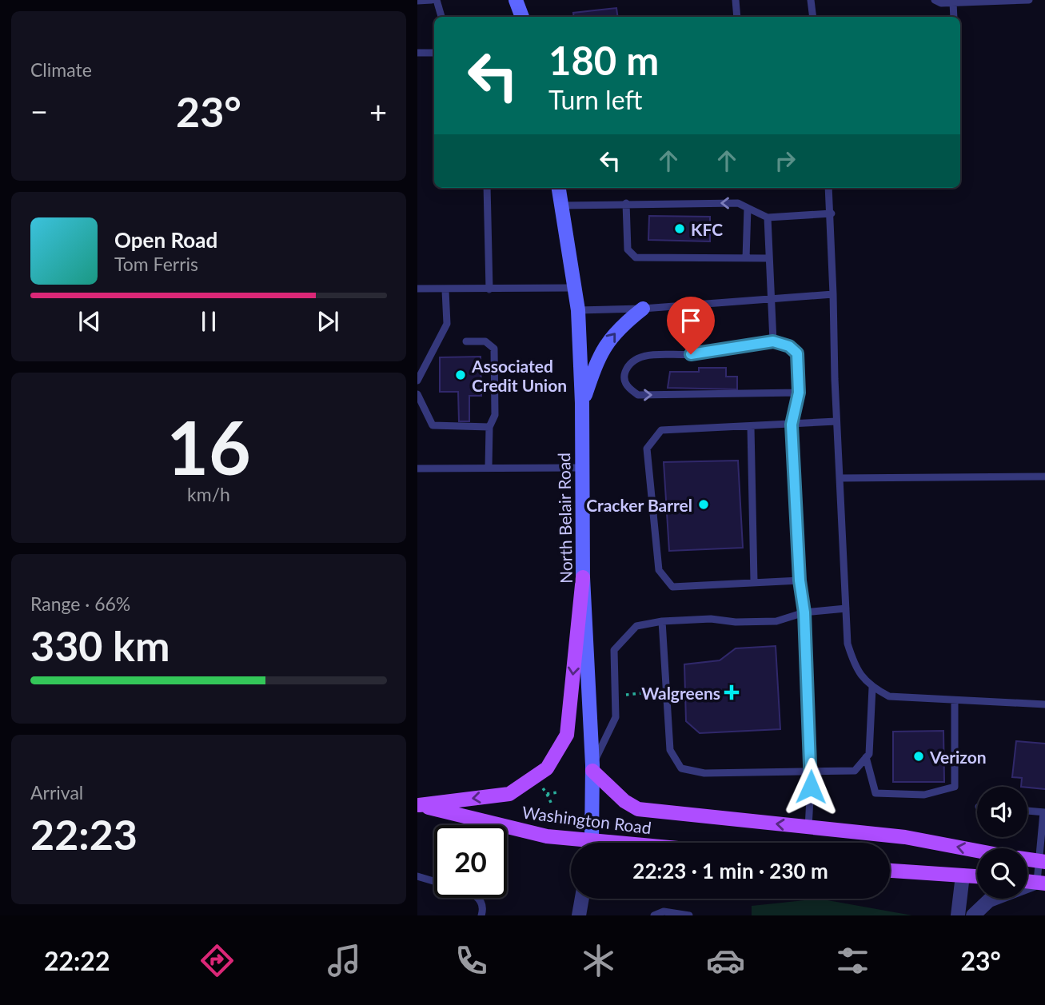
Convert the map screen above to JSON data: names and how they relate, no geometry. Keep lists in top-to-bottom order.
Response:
{
  "streets": {
    "main road": ["North Belair Road", "Washington Road"]
  },
  "crossings": [
    ["North Belair Road", "Washington Road"]
  ],
  "places": {
    "other": [
      "KFC",
      "Associated Credit Union",
      "Cracker Barrel",
      "Verizon"
    ],
    "health": ["Walgreens"]
  },
  "page": {
    "tile": [
      "Climate",
      ["16", "km/h"],
      ["Range · 66%", "330 km"],
      ["Arrival", "22:23"]
    ],
    "turn": ["180 m", "Turn left"],
    "heat": ["−", "23°", "+"],
    "song": ["Open Road", "Tom Ferris"],
    "limit": "20",
    "trip": "22:23 · 1 min · 230 m",
    "tabs": ["22:22", "23°"]
  }
}
